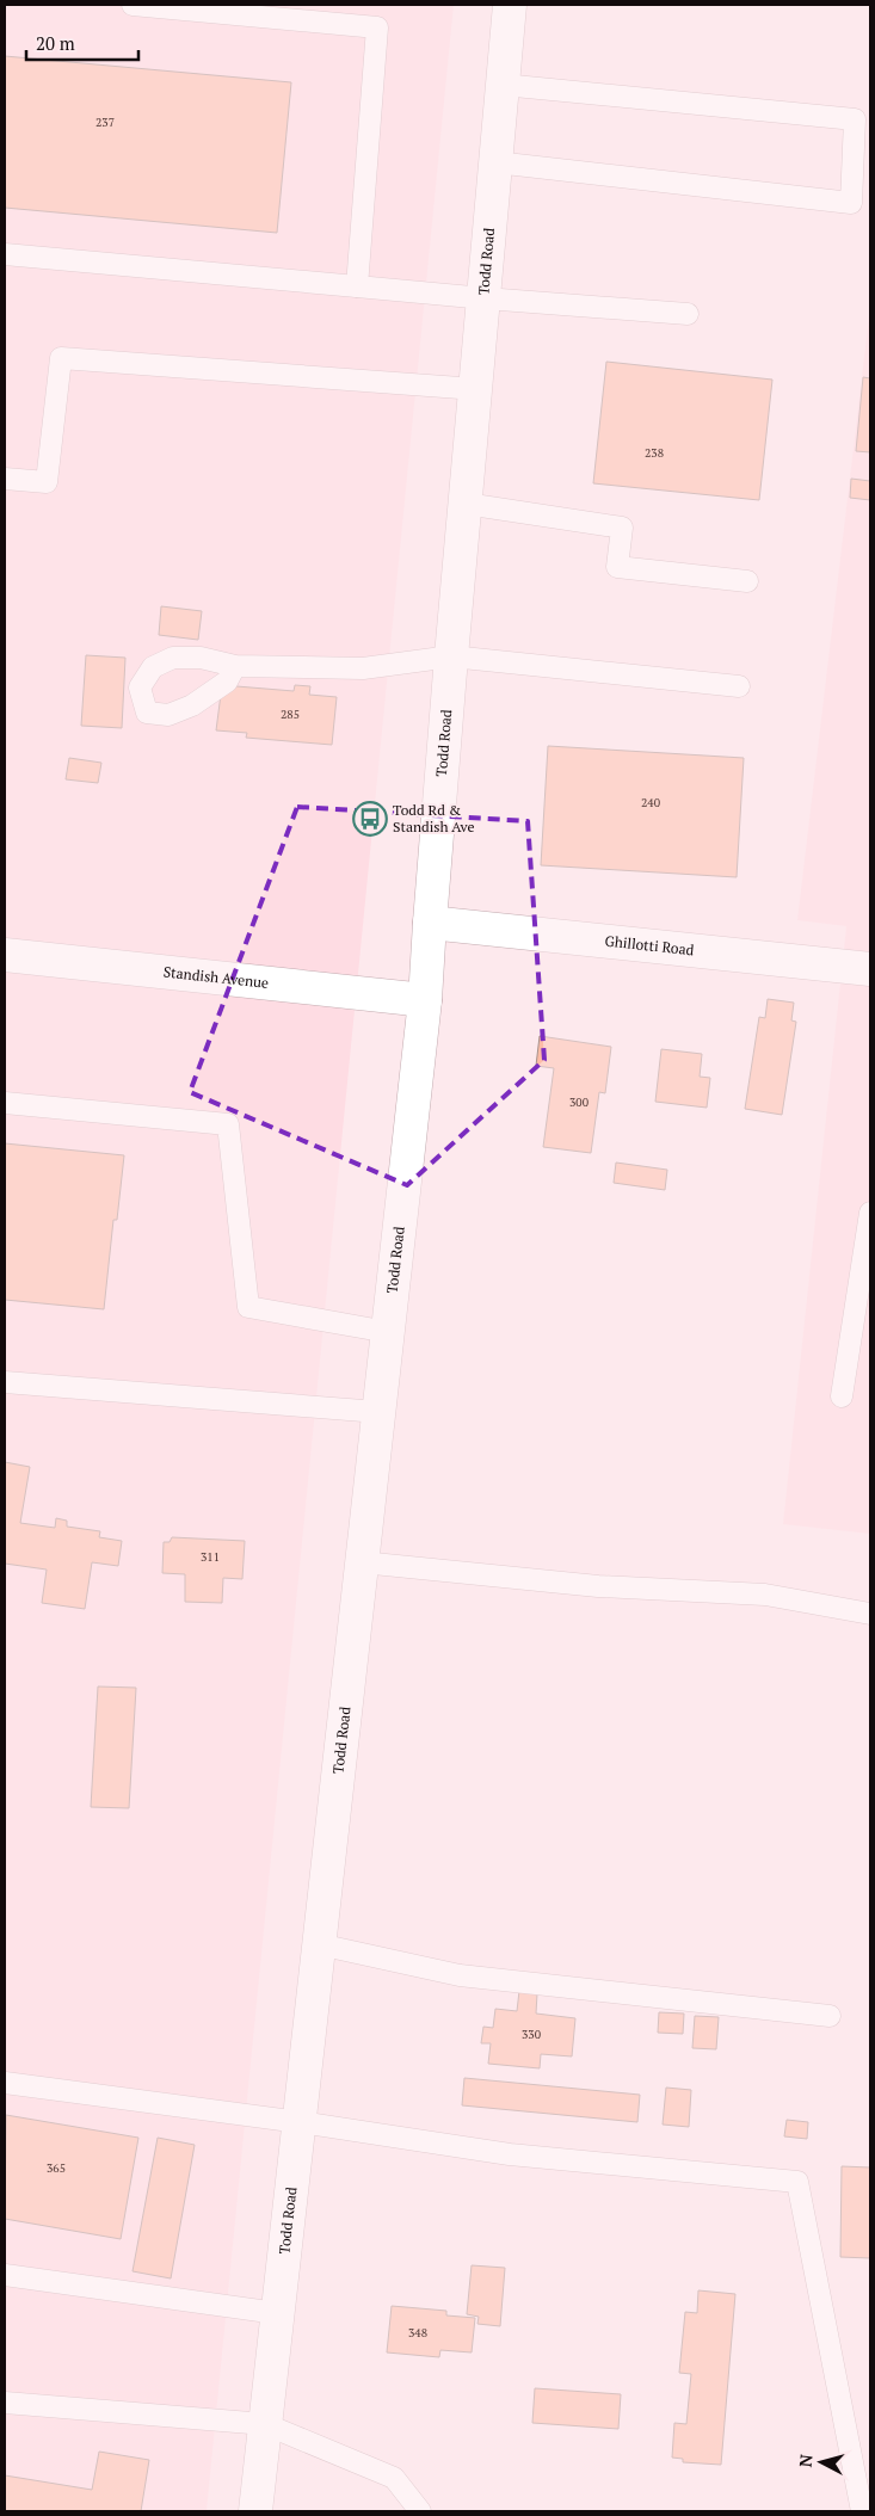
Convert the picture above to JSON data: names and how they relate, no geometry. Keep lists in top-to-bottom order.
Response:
{
  "streets": {
    "main road": ["Todd Road", "Ghillotti Road", "Standish Avenue"]
  },
  "crossings": [
    ["Todd Road", "Ghillotti Road"],
    ["Todd Road", "Standish Avenue"]
  ],
  "places": {
    "bus stop": ["Todd Rd & Standish Ave"]
  },
  "house_numbers": [
    "237",
    "238",
    "285",
    "240",
    "300",
    "311",
    "330",
    "365",
    "348"
  ],
  "scale_bar": "20 m",
  "north": "left"
}
